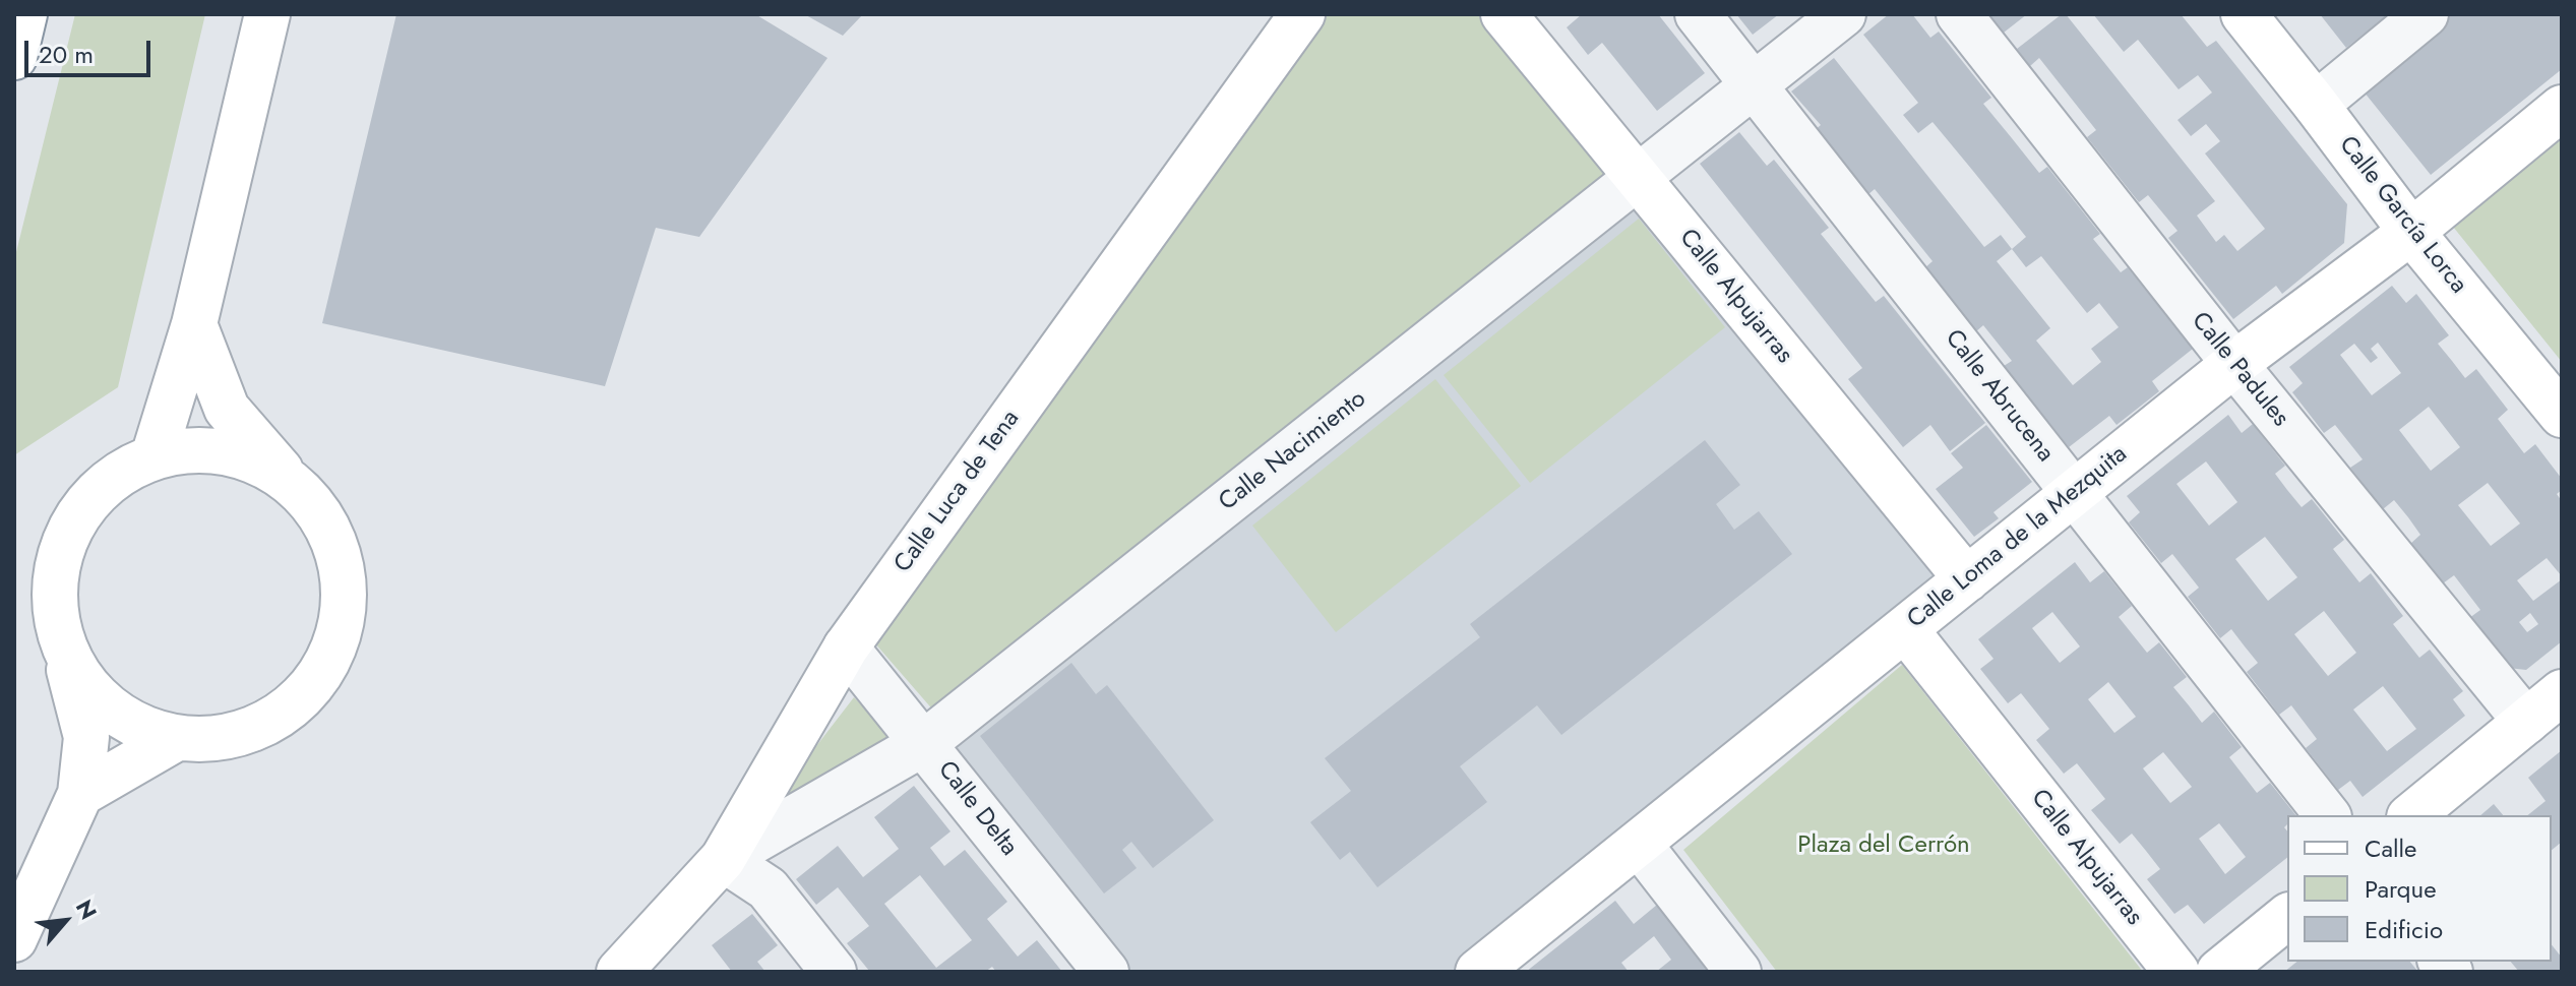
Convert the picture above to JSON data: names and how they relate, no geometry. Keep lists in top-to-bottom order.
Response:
{
  "streets": {
    "main road": [
      "Calle García Lorca",
      "Calle Alpujarras",
      "Calle Luca de Tena",
      "Calle Loma de la Mezquita"
    ],
    "street": [
      "Calle Padules",
      "Calle Abrucena",
      "Calle Nacimiento",
      "Calle Delta"
    ]
  },
  "crossings": [
    ["Calle García Lorca", "Calle Loma de la Mezquita"],
    ["Calle Alpujarras", "Calle Nacimiento"],
    ["Calle Alpujarras", "Calle Loma de la Mezquita"],
    ["Calle Padules", "Calle Loma de la Mezquita"],
    ["Calle Abrucena", "Calle Nacimiento"],
    ["Calle Abrucena", "Calle Loma de la Mezquita"],
    ["Calle Nacimiento", "Calle Luca de Tena"],
    ["Calle Nacimiento", "Calle Delta"],
    ["Calle Luca de Tena", "Calle Delta"]
  ],
  "parks": ["Plaza del Cerrón"],
  "legend": ["Calle", "Parque", "Edificio"],
  "scale_bar": "20 m",
  "north": "top right"
}
